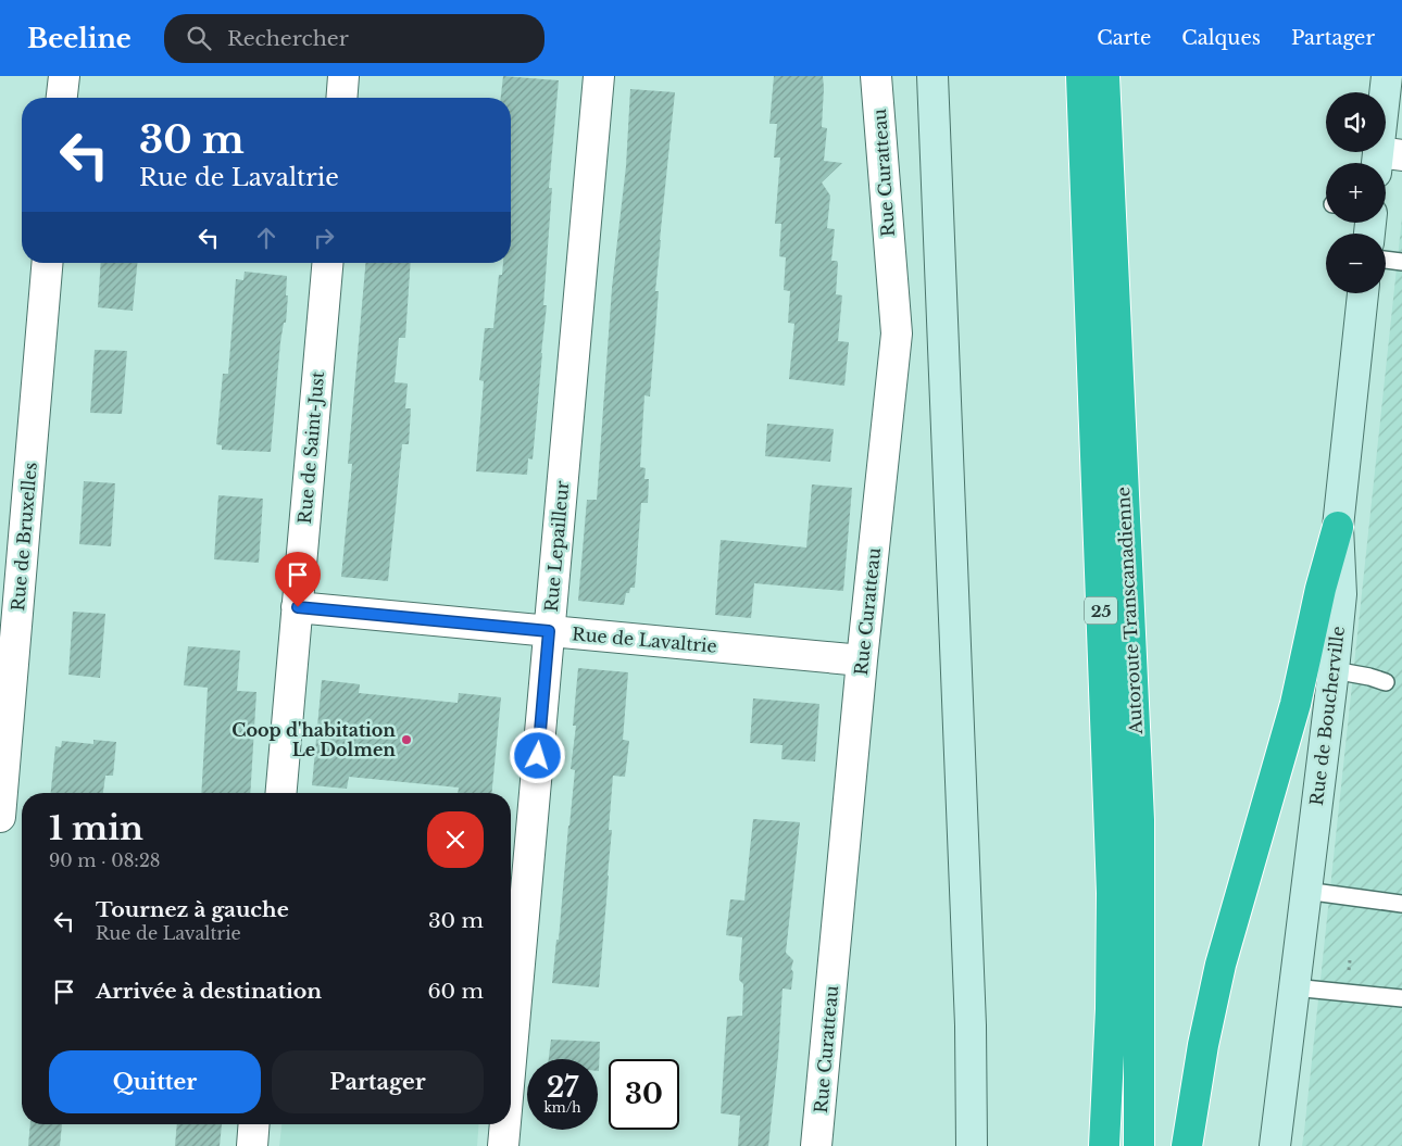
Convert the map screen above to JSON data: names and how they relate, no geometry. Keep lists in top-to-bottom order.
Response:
{
  "streets": {
    "highway": ["25", "Autoroute Transcanadienne"],
    "main road": ["Rue de Boucherville"],
    "street": [
      "Rue Curatteau",
      "Rue de Saint-Just",
      "Rue de Bruxelles",
      "Rue Lepailleur",
      "Rue de Lavaltrie"
    ]
  },
  "crossings": [
    ["Rue Curatteau", "Rue de Lavaltrie"],
    ["Rue de Saint-Just", "Rue de Lavaltrie"],
    ["Rue Lepailleur", "Rue de Lavaltrie"]
  ],
  "places": ["Coop d'habitation Le Dolmen"],
  "page": {
    "header": "Beeline",
    "search": "Rechercher",
    "nav": ["Carte", "Calques", "Partager"],
    "map_buttons": ["+", "−"],
    "turn": ["30 m", "Rue de Lavaltrie"],
    "heading": ["1 min", "90 m · 08:28"],
    "list": [
      {
        "name": "Tournez à gauche",
        "note": "Rue de Lavaltrie",
        "value": "30 m"
      },
      {
        "name": "Arrivée à destination",
        "value": "60 m"
      }
    ],
    "buttons": ["Quitter", "Partager"],
    "speed": "27 km/h",
    "limit": "30"
  }
}
